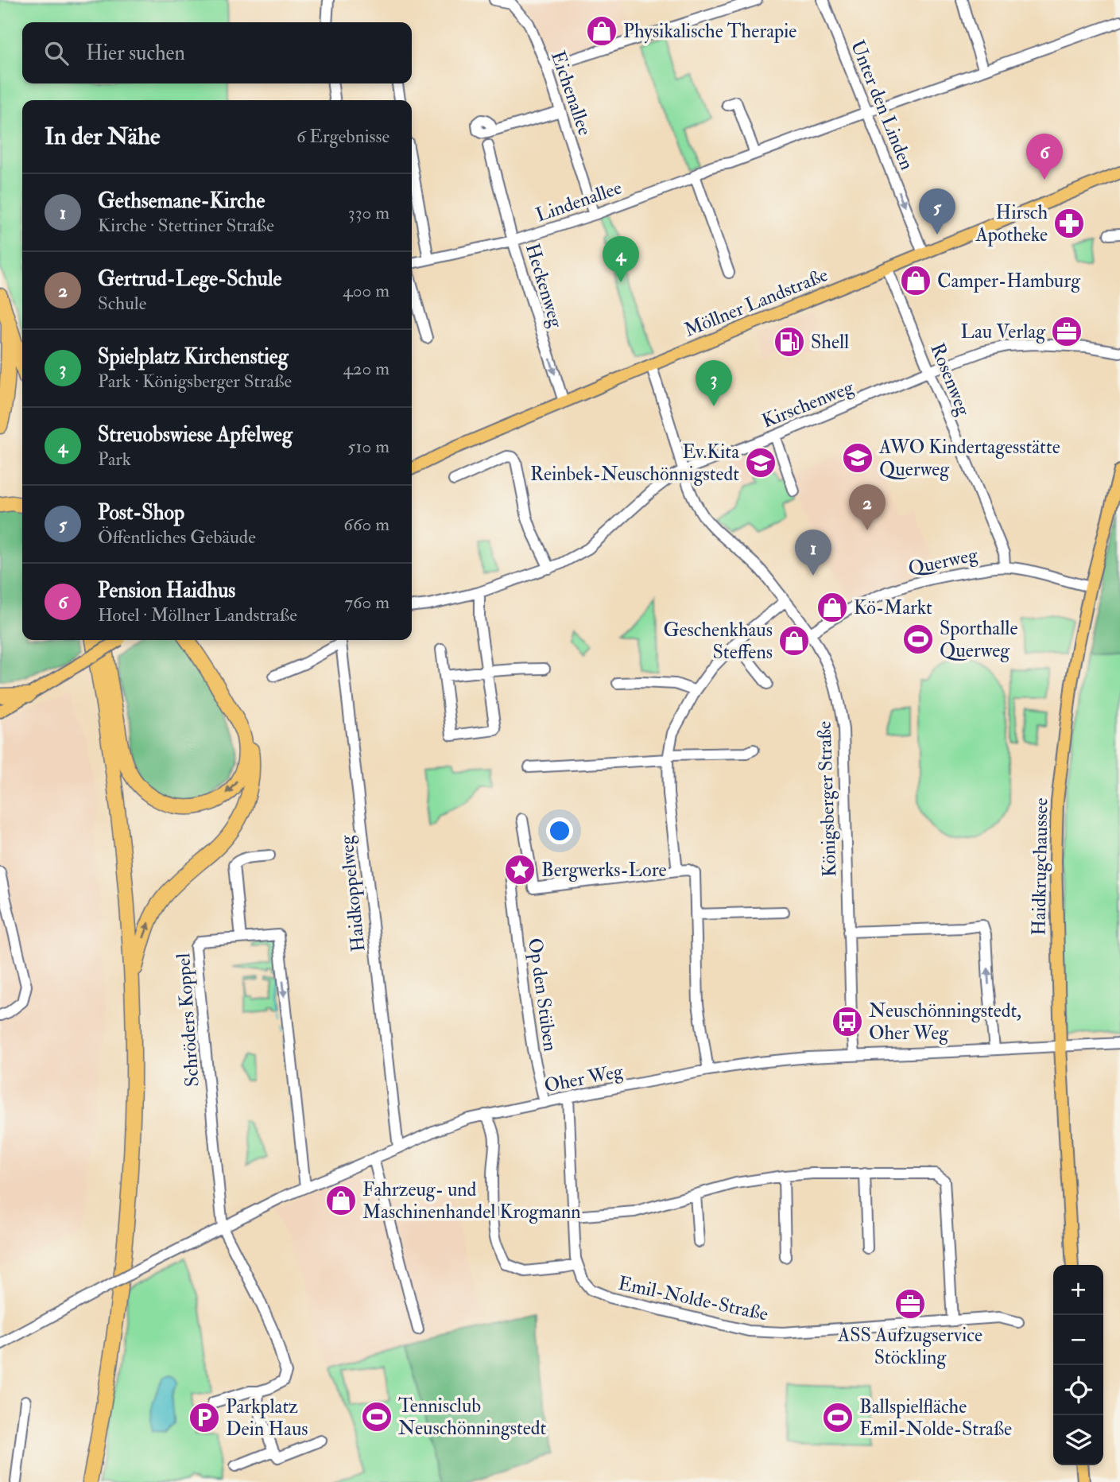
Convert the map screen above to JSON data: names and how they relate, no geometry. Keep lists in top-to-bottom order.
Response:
{
  "streets": {
    "main road": ["Möllner Landstraße", "Haidkrugchaussee"],
    "street": [
      "Eichenallee",
      "Unter den Linden",
      "Lindenallee",
      "Heckenweg",
      "Rosenweg",
      "Kirschenweg",
      "Querweg",
      "Königsberger Straße",
      "Haidkoppelweg",
      "Op den Stüben",
      "Schröders Koppel",
      "Oher Weg",
      "Emil-Nolde-Straße"
    ]
  },
  "crossings": [
    ["Eichenallee", "Lindenallee"],
    ["Unter den Linden", "Lindenallee"],
    ["Unter den Linden", "Möllner Landstraße"],
    ["Lindenallee", "Heckenweg"],
    ["Heckenweg", "Möllner Landstraße"],
    ["Möllner Landstraße", "Rosenweg"],
    ["Möllner Landstraße", "Königsberger Straße"],
    ["Rosenweg", "Kirschenweg"],
    ["Rosenweg", "Querweg"],
    ["Kirschenweg", "Königsberger Straße"],
    ["Querweg", "Königsberger Straße"],
    ["Querweg", "Haidkrugchaussee"],
    ["Königsberger Straße", "Oher Weg"],
    ["Haidkrugchaussee", "Oher Weg"],
    ["Haidkoppelweg", "Oher Weg"],
    ["Op den Stüben", "Oher Weg"],
    ["Schröders Koppel", "Oher Weg"],
    ["Oher Weg", "Emil-Nolde-Straße"]
  ],
  "one_way": ["Unter den Linden", "Heckenweg", "Schröders Koppel"],
  "places": {
    "shop": [
      "Physikalische Therapie",
      "Camper-Hamburg",
      "Kö-Markt",
      "Geschenkhaus Steffens",
      "Fahrzeug- und Maschinenhandel Krogmann"
    ],
    "pharmacy": ["Hirsch Apotheke"],
    "office": ["Lau Verlag", "ASS Aufzugservice Stöckling"],
    "fuel station": ["Shell"],
    "school or university": ["AWO Kindertagesstätte Querweg", "Ev.Kita Reinbek-Neuschönnigstedt"],
    "sports": ["Sporthalle Querweg", "Tennisclub Neuschönningstedt", "Ballspielfläche Emil-Nolde-Straße"],
    "place": ["Bergwerks-Lore"],
    "bus stop": ["Neuschönningstedt, Oher Weg"],
    "parking": ["Parkplatz Dein Haus"]
  },
  "page": {
    "search": "Hier suchen",
    "heading": ["In der Nähe", "6 Ergebnisse"],
    "pins": [
      "6",
      "5",
      "4",
      "3",
      "2",
      "1"
    ],
    "list": [
      {
        "mark": "1",
        "name": "Gethsemane-Kirche",
        "note": "Kirche · Stettiner Straße",
        "value": "330 m"
      },
      {
        "mark": "2",
        "name": "Gertrud-Lege-Schule",
        "note": "Schule",
        "value": "400 m"
      },
      {
        "mark": "3",
        "name": "Spielplatz Kirchenstieg",
        "note": "Park · Königsberger Straße",
        "value": "420 m"
      },
      {
        "mark": "4",
        "name": "Streuobswiese Apfelweg",
        "note": "Park",
        "value": "510 m"
      },
      {
        "mark": "5",
        "name": "Post-Shop",
        "note": "Öffentliches Gebäude",
        "value": "660 m"
      },
      {
        "mark": "6",
        "name": "Pension Haidhus",
        "note": "Hotel · Möllner Landstraße",
        "value": "760 m"
      }
    ],
    "map_buttons": ["+", "−"]
  }
}
